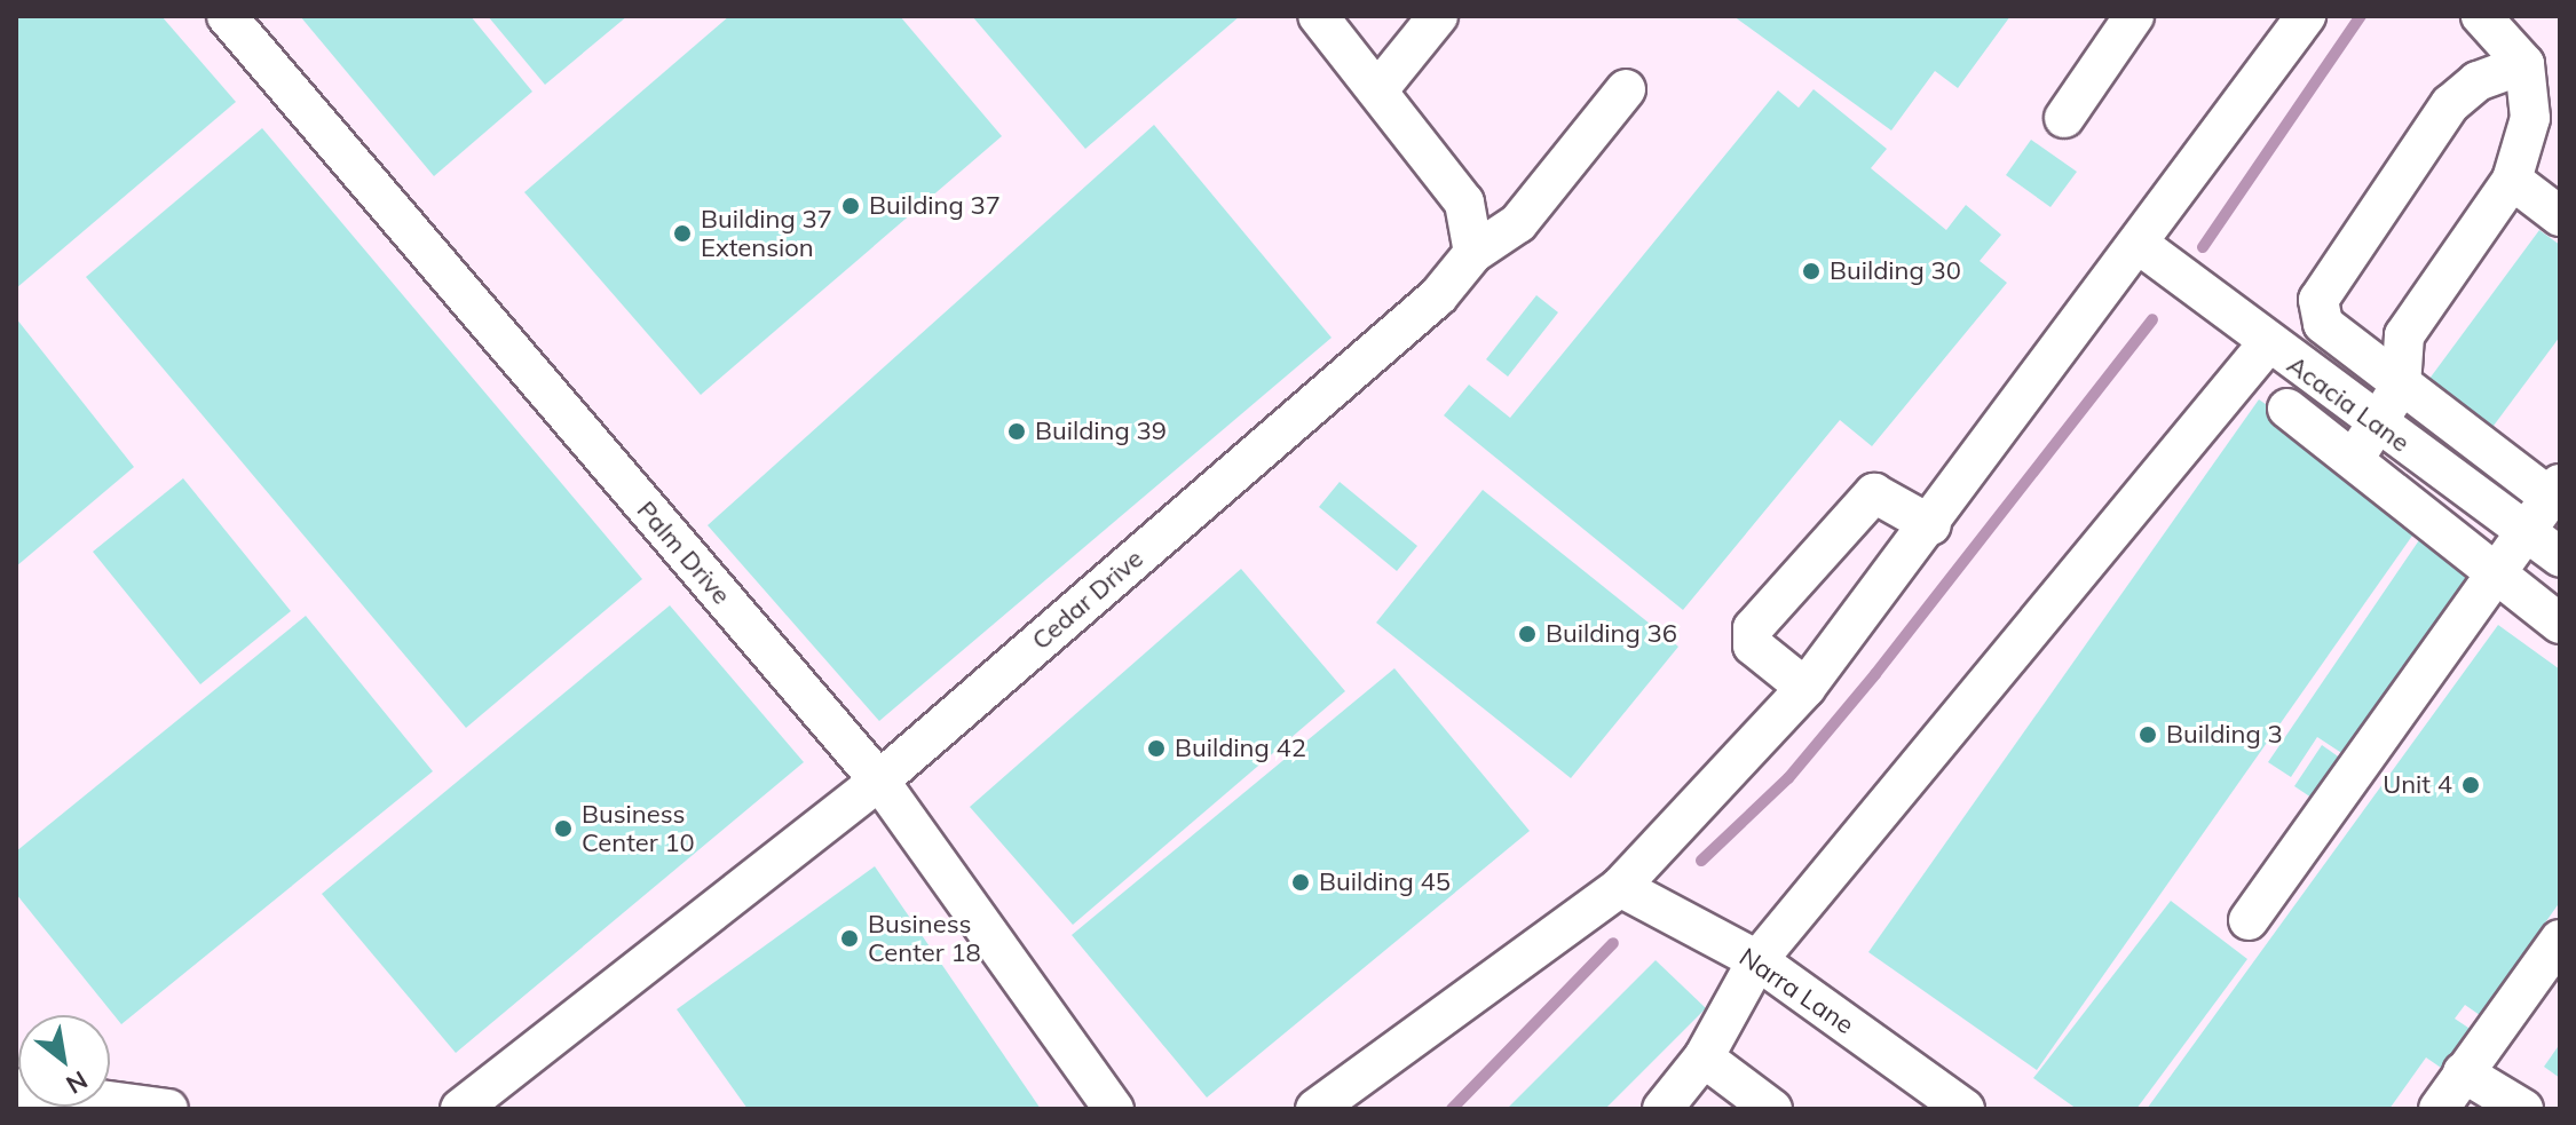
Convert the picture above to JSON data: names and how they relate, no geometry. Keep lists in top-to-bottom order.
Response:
{
  "streets": {
    "street": [
      "Acacia Lane",
      "Palm Drive",
      "Cedar Drive",
      "Narra Lane"
    ]
  },
  "crossings": [
    ["Palm Drive", "Cedar Drive"]
  ],
  "places": [
    "Building 37",
    "Building 37 Extension",
    "Building 30",
    "Building 39",
    "Building 36",
    "Building 3",
    "Building 42",
    "Unit 4",
    "Business Center 10",
    "Building 45",
    "Business Center 18"
  ],
  "north": "bottom right"
}
